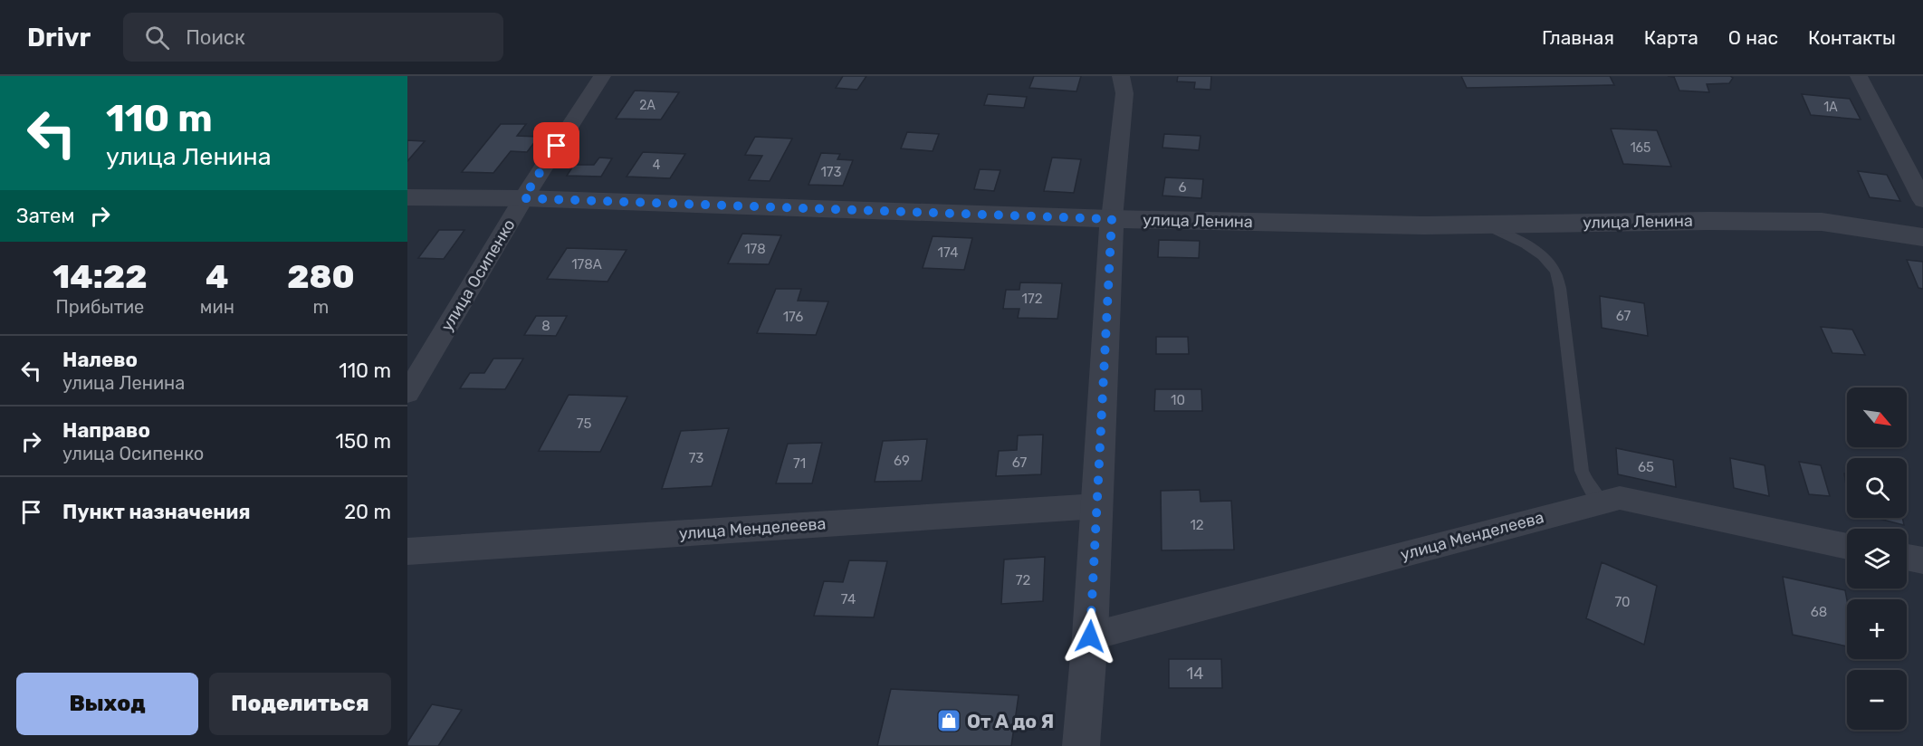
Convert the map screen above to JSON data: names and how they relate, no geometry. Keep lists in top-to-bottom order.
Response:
{
  "streets": {
    "street": ["улица Ленина", "улица Осипенко", "улица Менделеева"]
  },
  "crossings": [
    ["улица Ленина", "улица Осипенко"]
  ],
  "places": {
    "shop": ["От А до Я"]
  },
  "house_numbers": [
    "2А",
    "1А",
    "165",
    "4",
    "173",
    "6",
    "178",
    "174",
    "178А",
    "172",
    "67",
    "176",
    "8",
    "10",
    "75",
    "73",
    "69",
    "67",
    "71",
    "65",
    "12",
    "72",
    "74",
    "70",
    "68",
    "14"
  ],
  "north": "bottom right",
  "page": {
    "header": "Drivr",
    "search": "Поиск",
    "nav": [
      "Главная",
      "Карта",
      "О нас",
      "Контакты"
    ],
    "turn": ["110 m", "улица Ленина"],
    "then": "Затем",
    "eta": [
      "14:22",
      "Прибытие",
      "4",
      "мин",
      "280",
      "m"
    ],
    "list": [
      {
        "name": "Налево",
        "note": "улица Ленина",
        "value": "110 m"
      },
      {
        "name": "Направо",
        "note": "улица Осипенко",
        "value": "150 m"
      },
      {
        "name": "Пункт назначения",
        "value": "20 m"
      }
    ],
    "map_buttons": ["+", "−"],
    "buttons": ["Выход", "Поделиться"]
  }
}
